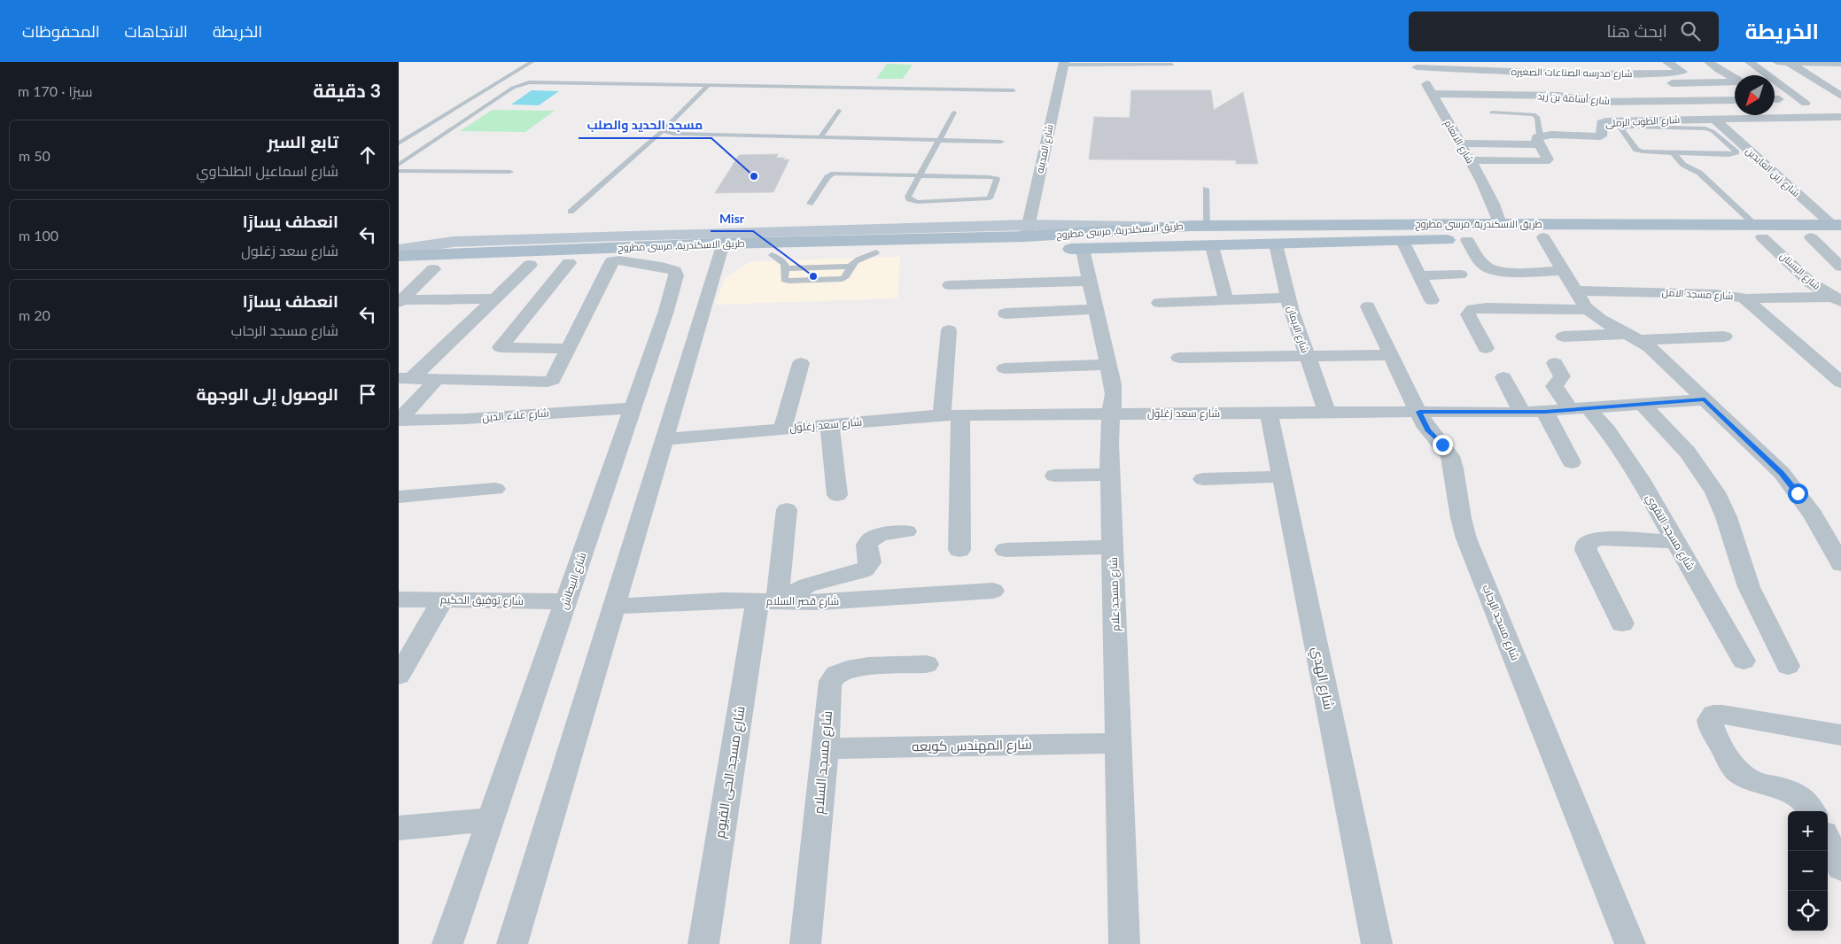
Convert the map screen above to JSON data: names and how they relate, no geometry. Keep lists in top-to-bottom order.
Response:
{
  "streets": {
    "main road": ["طريق الاسكندرية, مرسى مطروح"],
    "street": [
      "شارع مدرسه الصناعات الصغيره",
      "شارع أسامة بن زيد",
      "شارع الطوب الرملى",
      "شارع الانعام",
      "شارع المدينه",
      "شارع زين العابدين",
      "شارع البستان",
      "شارع مسجد الامل",
      "شارع الايمان",
      "شارع سعد زغلول",
      "شارع علاء الدين",
      "شارع مسجد التقوي",
      "شارع البيطاش",
      "شارع مسجد علام",
      "شارع توفيق الحكيم",
      "شارع قصر السلام",
      "شارع مسجد الرحاب",
      "شارع الهدي",
      "شارع المهندس كويعه",
      "شارع مسجد السلام",
      "شارع مسجد الحى القيوم"
    ]
  },
  "crossings": [
    ["شارع مدرسه الصناعات الصغيره", "شارع الانعام"],
    ["شارع أسامة بن زيد", "شارع الانعام"],
    ["شارع الطوب الرملى", "شارع زين العابدين"],
    ["شارع الانعام", "طريق الاسكندرية, مرسى مطروح"],
    ["شارع المدينه", "طريق الاسكندرية, مرسى مطروح"],
    ["شارع زين العابدين", "طريق الاسكندرية, مرسى مطروح"],
    ["طريق الاسكندرية, مرسى مطروح", "شارع البستان"],
    ["طريق الاسكندرية, مرسى مطروح", "شارع الايمان"],
    ["طريق الاسكندرية, مرسى مطروح", "شارع البيطاش"],
    ["طريق الاسكندرية, مرسى مطروح", "شارع مسجد علام"],
    ["شارع الايمان", "شارع سعد زغلول"],
    ["شارع سعد زغلول", "شارع مسجد التقوي"],
    ["شارع سعد زغلول", "شارع مسجد علام"],
    ["شارع سعد زغلول", "شارع مسجد الرحاب"],
    ["شارع سعد زغلول", "شارع الهدي"],
    ["شارع علاء الدين", "شارع البيطاش"],
    ["شارع البيطاش", "شارع توفيق الحكيم"],
    ["شارع مسجد علام", "شارع المهندس كويعه"],
    ["شارع قصر السلام", "شارع مسجد الحى القيوم"],
    ["شارع المهندس كويعه", "شارع مسجد السلام"]
  ],
  "places": ["مسجد الحديد والصلب", "Misr"],
  "north": "bottom left",
  "page": {
    "header": "الخريطة",
    "search": "ابحث هنا",
    "nav": ["الخريطة", "الاتجاهات", "المحفوظات"],
    "heading": ["3 دقيقة", "سيرًا · 170 m"],
    "list": [
      ["تابع السير", "شارع اسماعيل الطلخاوي", "50 m"],
      ["انعطف يسارًا", "شارع سعد زغلول", "100 m"],
      ["انعطف يسارًا", "شارع مسجد الرحاب", "20 m"],
      "الوصول إلى الوجهة"
    ],
    "map_buttons": ["+", "−"]
  }
}
